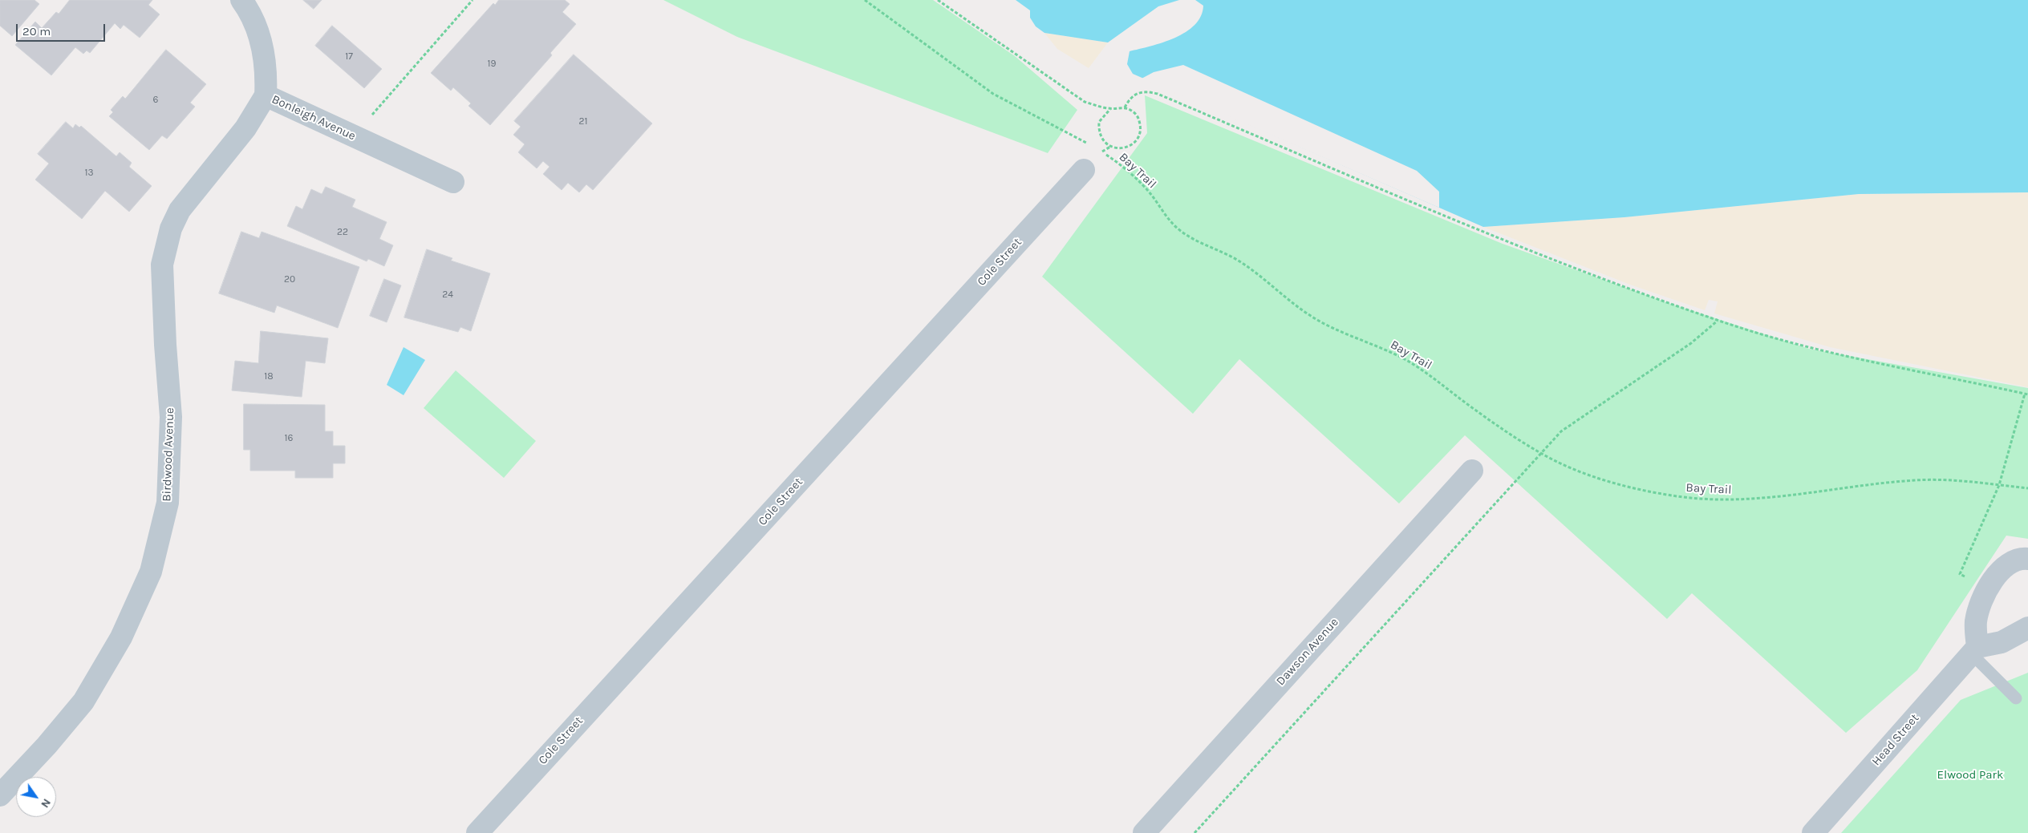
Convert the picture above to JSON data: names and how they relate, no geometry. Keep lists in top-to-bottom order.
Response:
{
  "streets": {
    "street": [
      "Bonleigh Avenue",
      "Cole Street",
      "Birdwood Avenue",
      "Dawson Avenue",
      "Head Street"
    ],
    "path": ["Bay Trail"]
  },
  "crossings": [
    ["Bonleigh Avenue", "Birdwood Avenue"]
  ],
  "parks": ["Elwood Park"],
  "house_numbers": [
    "17",
    "19",
    "6",
    "21",
    "13",
    "22",
    "20",
    "24",
    "18",
    "16"
  ],
  "scale_bar": "20 m",
  "north": "bottom right"
}
